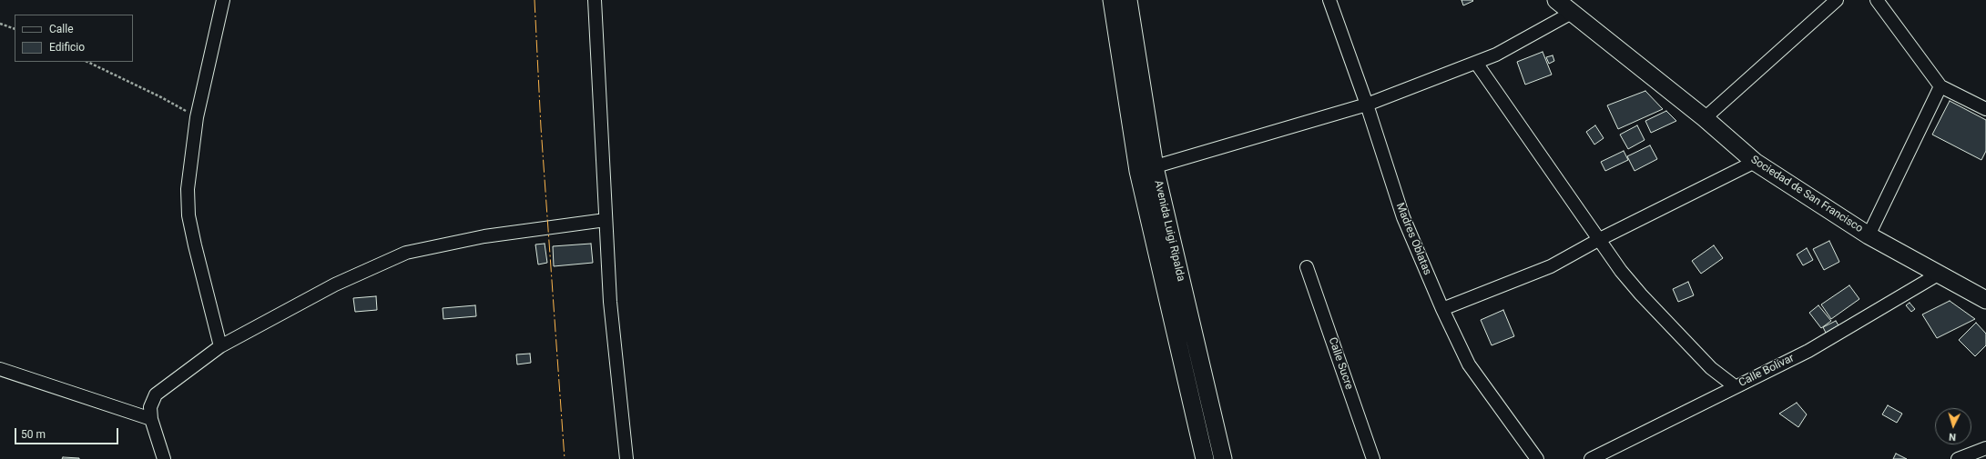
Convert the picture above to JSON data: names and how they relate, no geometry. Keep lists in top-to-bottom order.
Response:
{
  "streets": {
    "street": [
      "Sociedad de San Francisco",
      "Avenida Luigi Ripalda",
      "Madres Oblatas",
      "Calle Sucre",
      "Calle Bolívar"
    ]
  },
  "crossings": [
    ["Sociedad de San Francisco", "Calle Bolívar"]
  ],
  "legend": ["Calle", "Edificio"],
  "scale_bar": "50 m",
  "north": "bottom"
}
